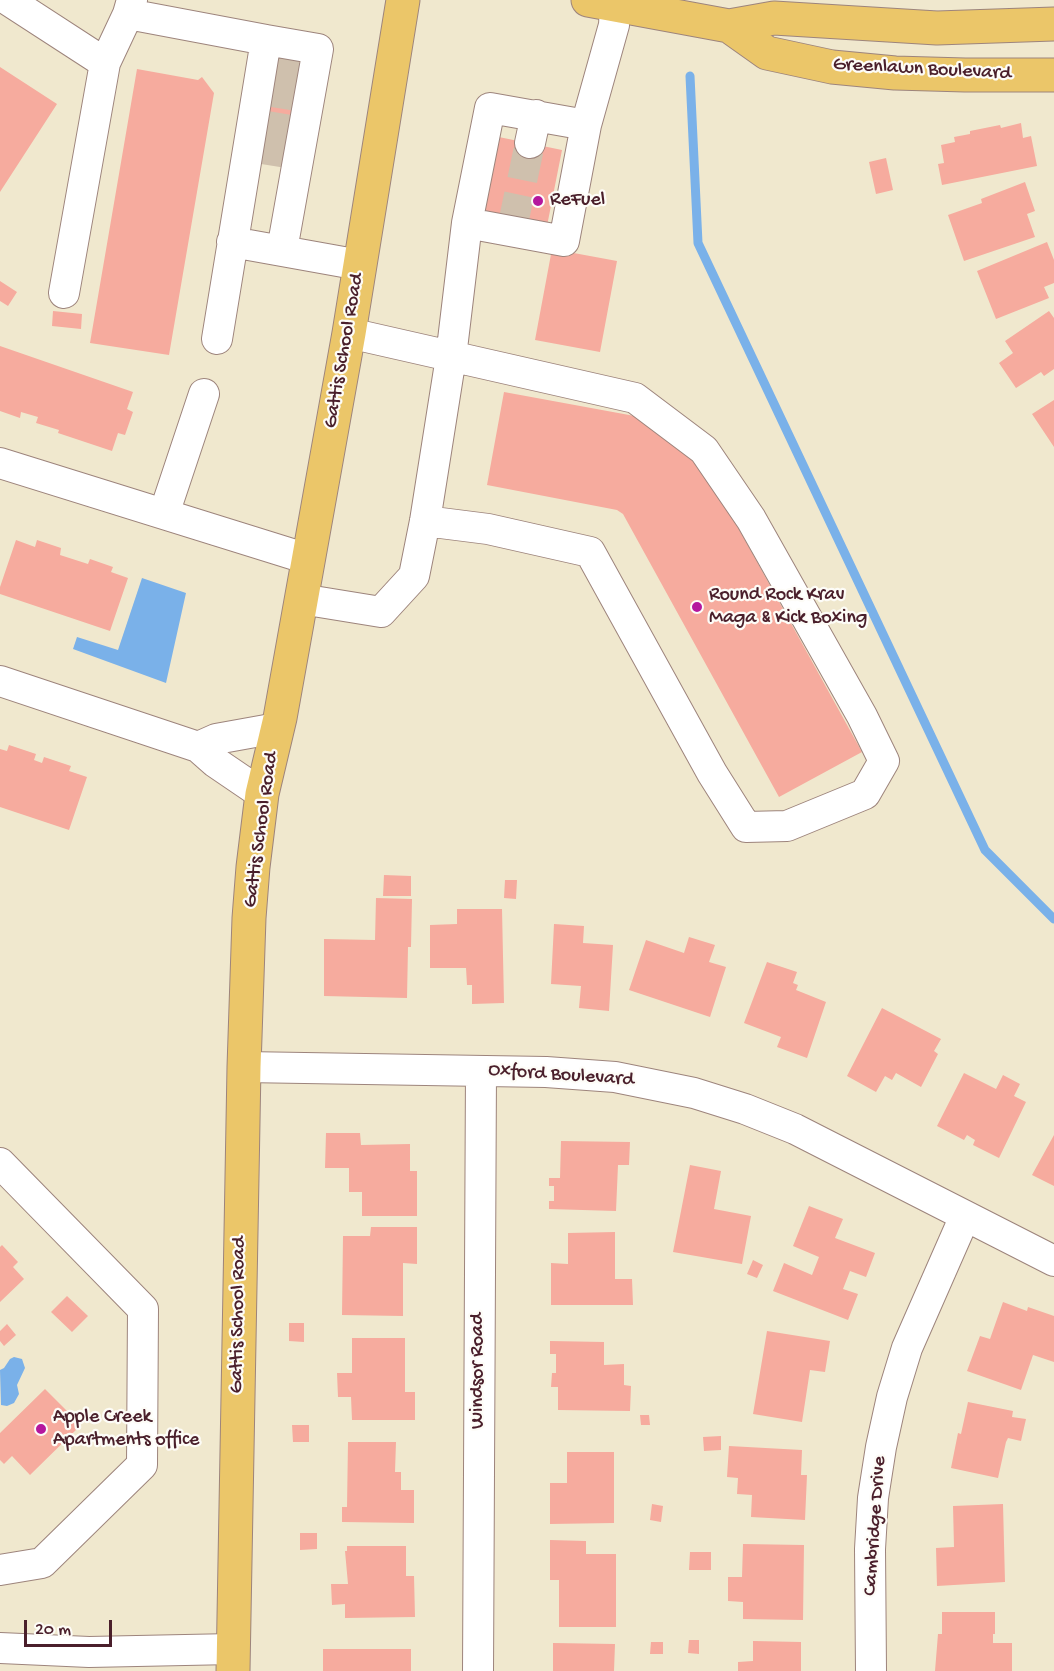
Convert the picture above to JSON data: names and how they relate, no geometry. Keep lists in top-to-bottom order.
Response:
{
  "streets": {
    "main road": ["Greenlawn Boulevard", "Gattis School Road"],
    "street": ["Oxford Boulevard", "Windsor Road", "Cambridge Drive"]
  },
  "crossings": [
    ["Gattis School Road", "Oxford Boulevard"],
    ["Oxford Boulevard", "Windsor Road"],
    ["Oxford Boulevard", "Cambridge Drive"]
  ],
  "places": ["ReFuel", "Round Rock Krav Maga & Kick Boxing", "Apple Creek Apartments office"],
  "scale_bar": "20 m"
}
